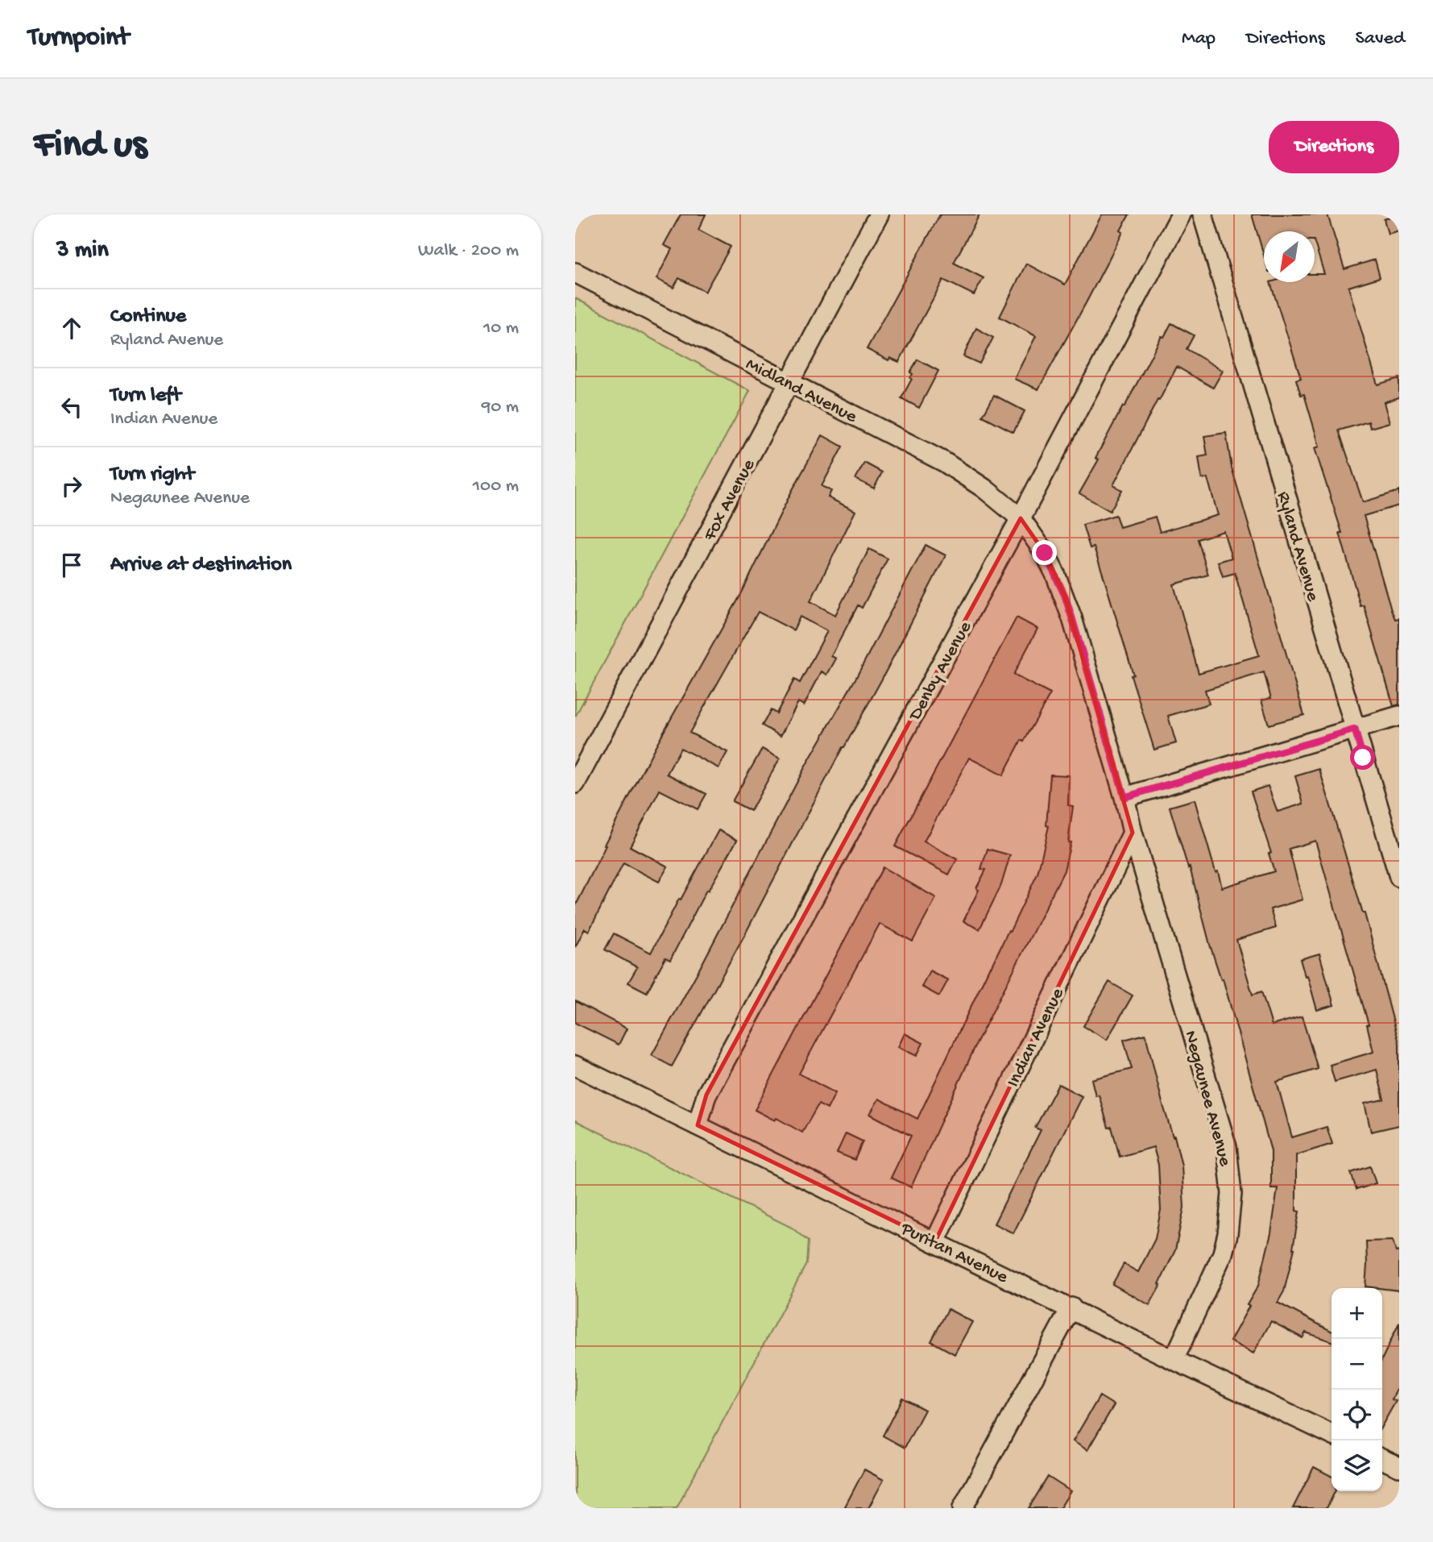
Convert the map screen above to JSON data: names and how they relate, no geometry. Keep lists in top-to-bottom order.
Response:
{
  "streets": {
    "street": [
      "Midland Avenue",
      "Fox Avenue",
      "Ryland Avenue",
      "Denby Avenue",
      "Indian Avenue",
      "Negaunee Avenue",
      "Puritan Avenue"
    ]
  },
  "crossings": [
    ["Midland Avenue", "Fox Avenue"],
    ["Midland Avenue", "Denby Avenue"],
    ["Denby Avenue", "Puritan Avenue"],
    ["Indian Avenue", "Negaunee Avenue"],
    ["Indian Avenue", "Puritan Avenue"],
    ["Negaunee Avenue", "Puritan Avenue"]
  ],
  "north": "bottom left",
  "page": {
    "header": "Turnpoint",
    "nav": ["Map", "Directions", "Saved"],
    "buttons": "Directions",
    "title": "Find us",
    "heading": ["3 min", "Walk · 200 m"],
    "list": [
      ["Continue", "Ryland Avenue", "10 m"],
      ["Turn left", "Indian Avenue", "90 m"],
      ["Turn right", "Negaunee Avenue", "100 m"],
      "Arrive at destination"
    ],
    "map_buttons": ["+", "−"]
  }
}
